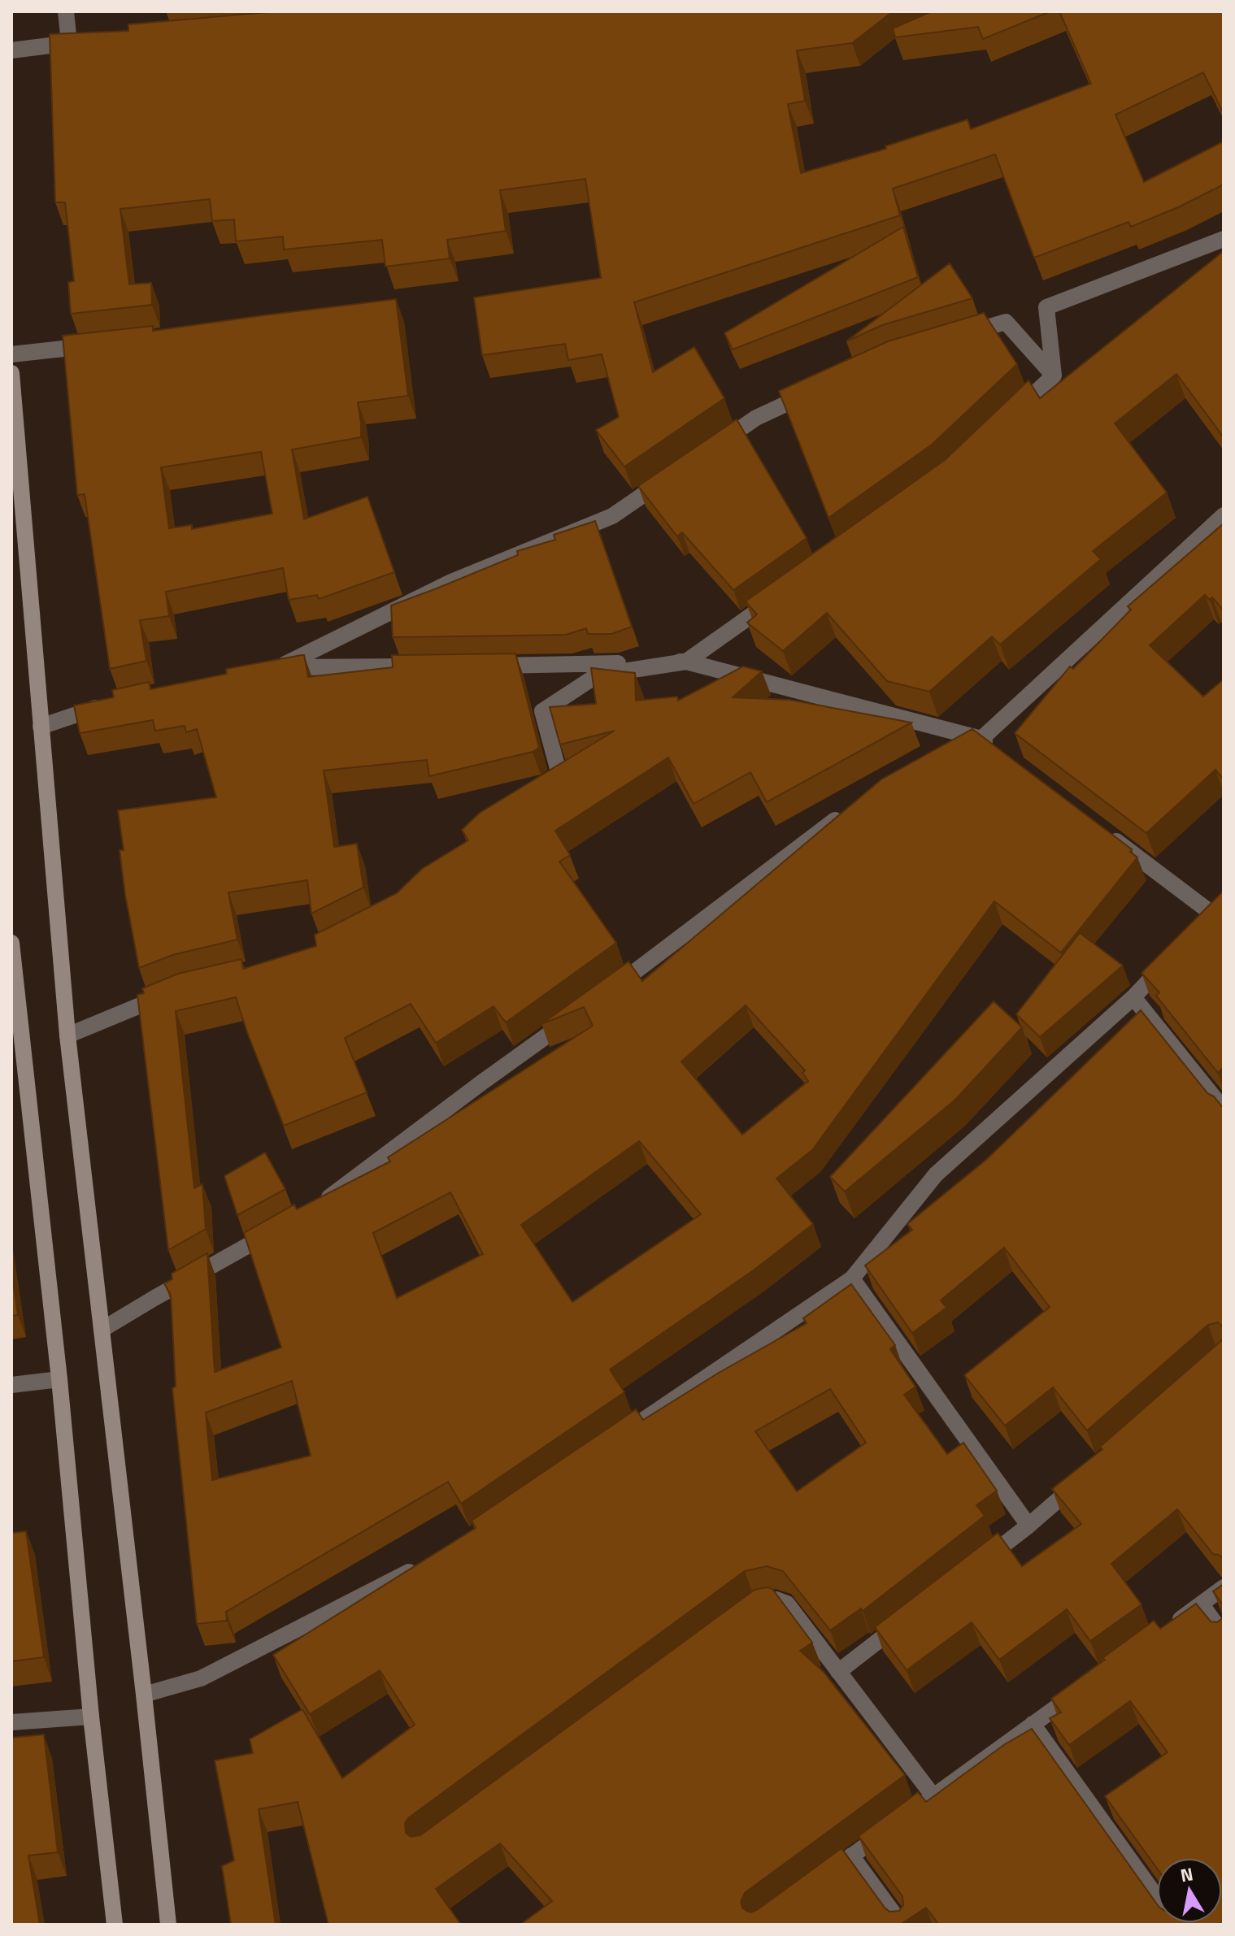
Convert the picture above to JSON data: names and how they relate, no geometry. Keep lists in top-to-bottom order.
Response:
{
  "north": "top"
}
